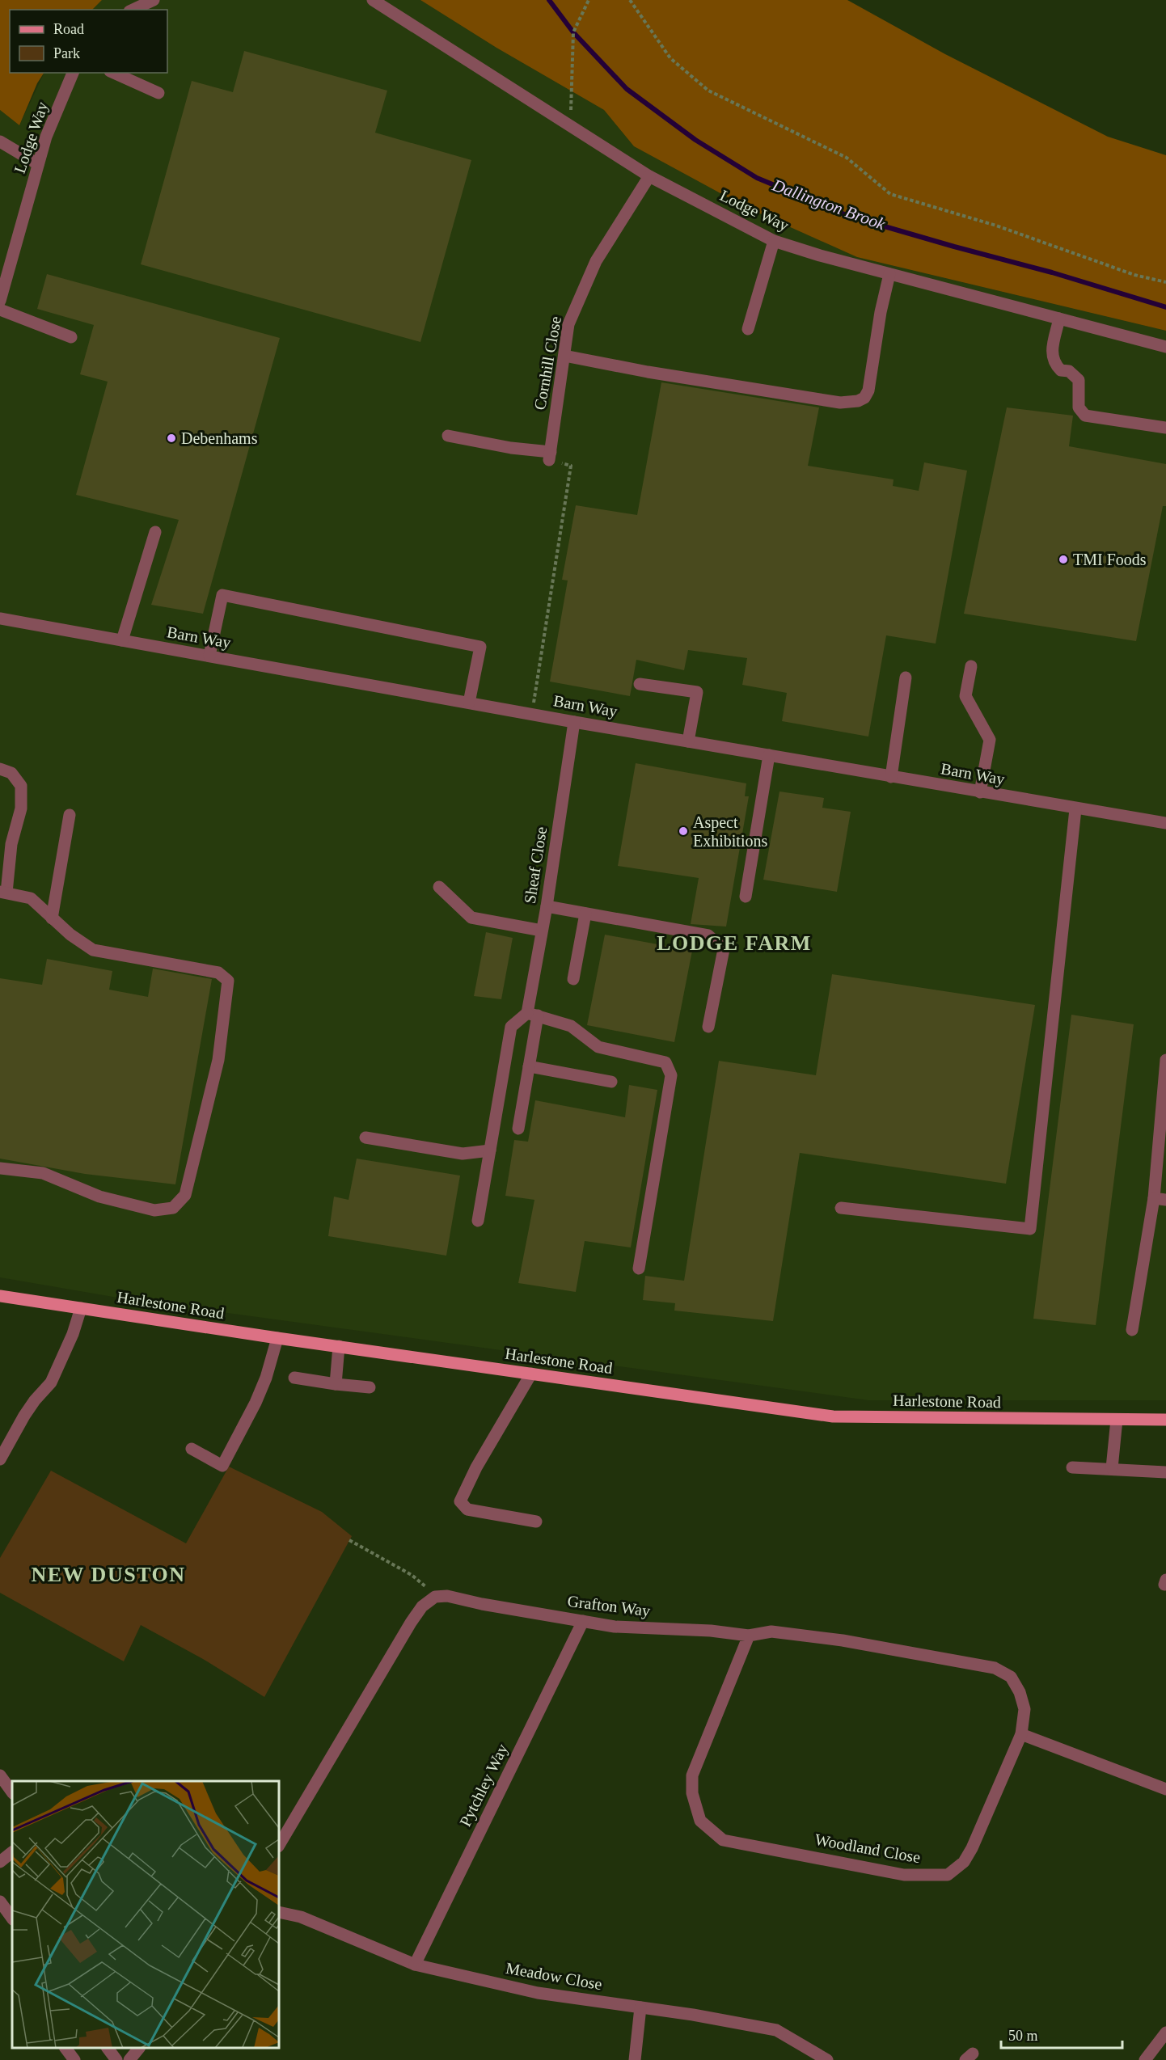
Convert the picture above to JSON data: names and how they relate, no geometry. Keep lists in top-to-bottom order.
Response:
{
  "streets": {
    "main road": ["Harlestone Road"],
    "street": [
      "Lodge Way",
      "Cornhill Close",
      "Barn Way",
      "Sheaf Close",
      "Grafton Way",
      "Pytchley Way",
      "Woodland Close",
      "Meadow Close"
    ]
  },
  "crossings": [
    ["Lodge Way", "Cornhill Close"],
    ["Barn Way", "Sheaf Close"],
    ["Grafton Way", "Pytchley Way"],
    ["Grafton Way", "Woodland Close"],
    ["Pytchley Way", "Meadow Close"]
  ],
  "districts": ["LODGE FARM", "NEW DUSTON"],
  "water": ["Dallington Brook"],
  "places": ["Debenhams", "TMI Foods", "Aspect Exhibitions"],
  "legend": ["Road", "Park"],
  "scale_bar": "50 m"
}
